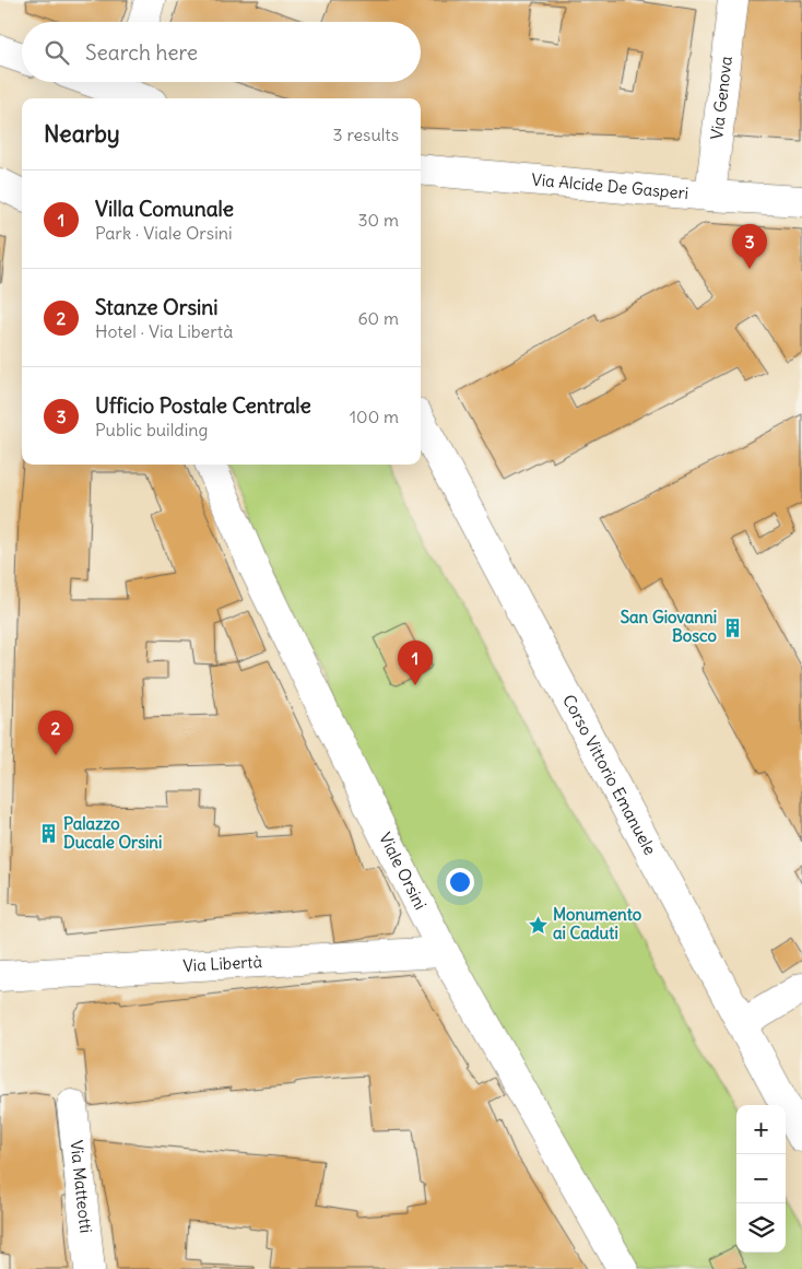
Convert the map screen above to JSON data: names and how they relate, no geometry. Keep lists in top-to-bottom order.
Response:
{
  "streets": {
    "street": [
      "Via Genova",
      "Via Alcide De Gasperi",
      "Corso Vittorio Emanuele",
      "Viale Orsini",
      "Via Libertà",
      "Via Matteotti"
    ]
  },
  "crossings": [
    ["Via Genova", "Via Alcide De Gasperi"],
    ["Viale Orsini", "Via Libertà"]
  ],
  "places": {
    "building": ["San Giovanni Bosco", "Palazzo Ducale Orsini"],
    "place": ["Monumento ai Caduti"]
  },
  "page": {
    "search": "Search here",
    "heading": ["Nearby", "3 results"],
    "list": [
      {
        "mark": "1",
        "name": "Villa Comunale",
        "note": "Park · Viale Orsini",
        "value": "30 m"
      },
      {
        "mark": "2",
        "name": "Stanze Orsini",
        "note": "Hotel · Via Libertà",
        "value": "60 m"
      },
      {
        "mark": "3",
        "name": "Ufficio Postale Centrale",
        "note": "Public building",
        "value": "100 m"
      }
    ],
    "pins": ["3", "1", "2"],
    "map_buttons": ["+", "−"]
  }
}
